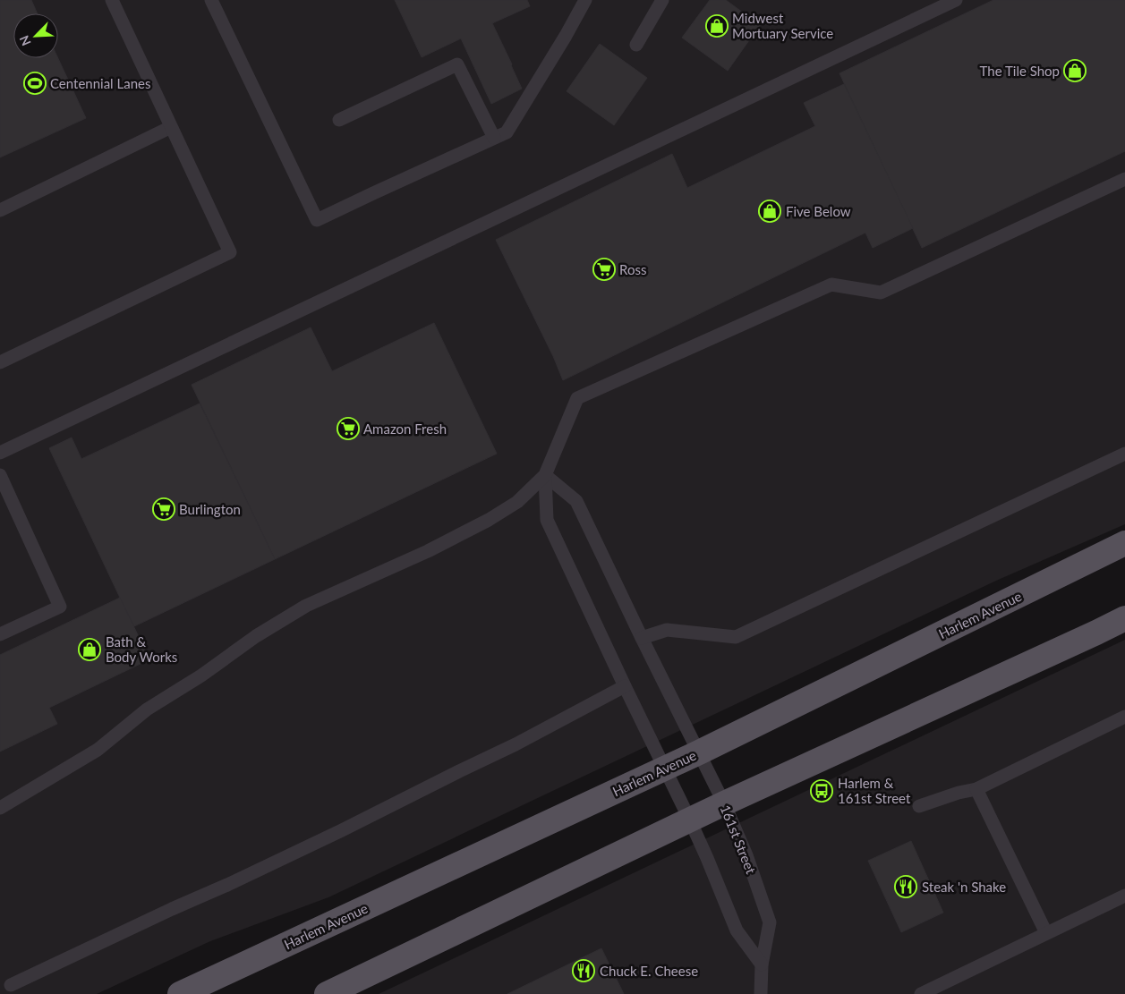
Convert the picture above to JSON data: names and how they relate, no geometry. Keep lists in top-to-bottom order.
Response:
{
  "streets": {
    "main road": ["Harlem Avenue"],
    "lane": ["161st Street"]
  },
  "crossings": [
    ["Harlem Avenue", "161st Street"]
  ],
  "places": {
    "shop": [
      "Midwest Mortuary Service",
      "The Tile Shop",
      "Five Below",
      "Bath & Body Works"
    ],
    "sports": ["Centennial Lanes"],
    "supermarket": ["Ross", "Amazon Fresh", "Burlington"],
    "bus stop": ["Harlem & 161st Street"],
    "restaurant": ["Steak 'n Shake", "Chuck E. Cheese"]
  },
  "north": "bottom left"
}
